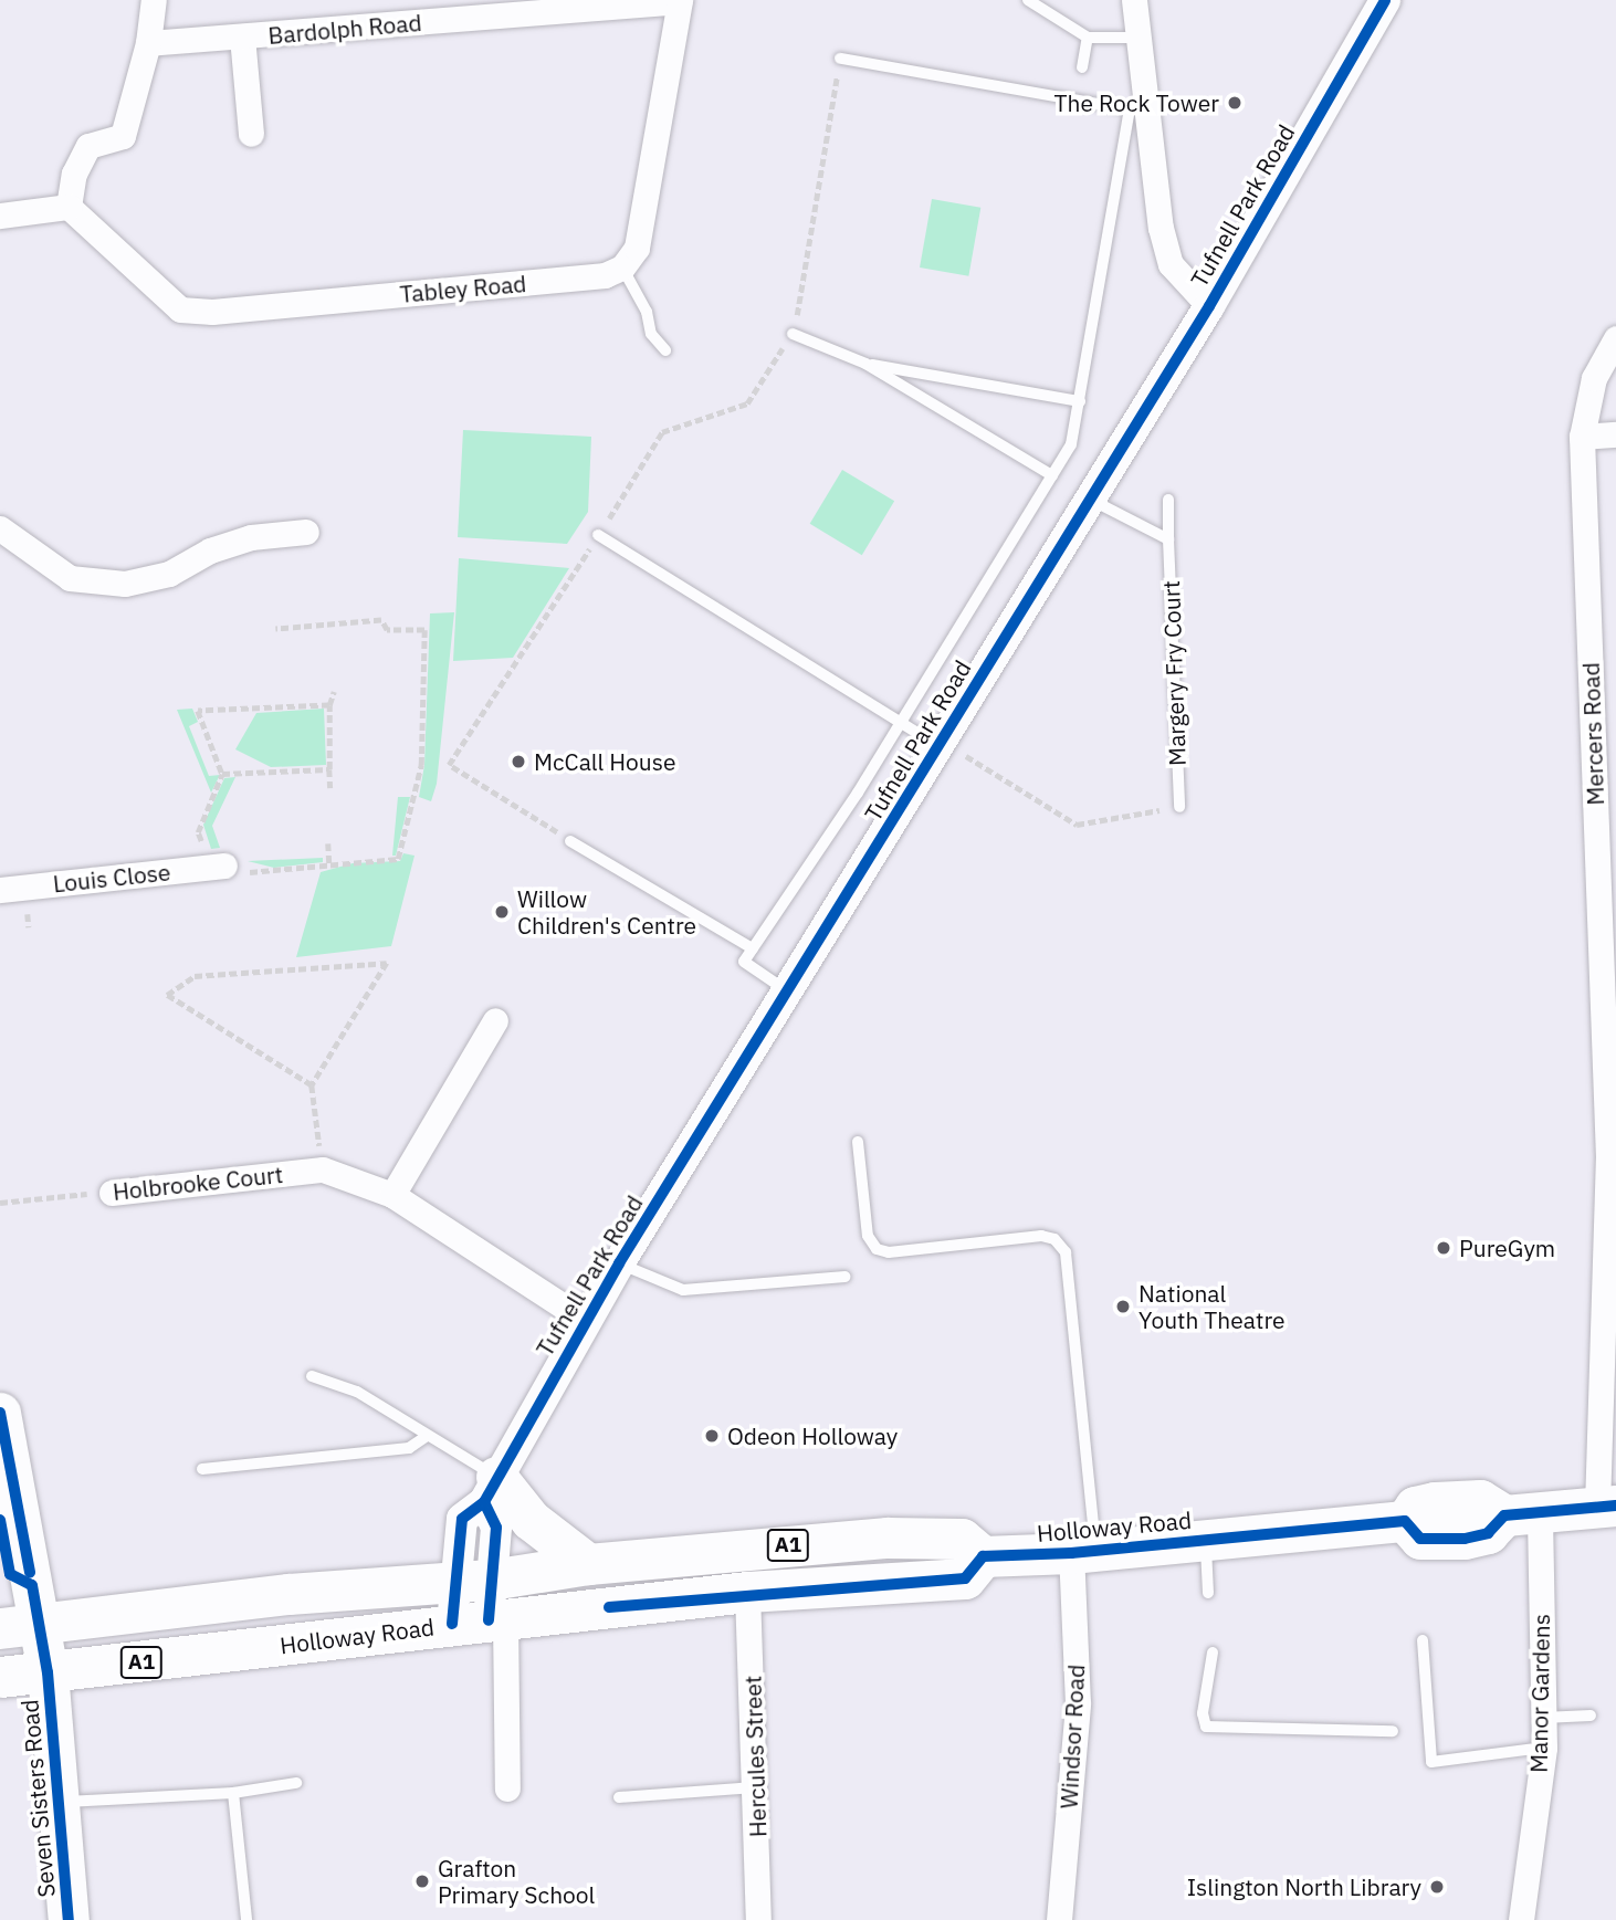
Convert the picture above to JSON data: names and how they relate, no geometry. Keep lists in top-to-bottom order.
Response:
{
  "streets": {
    "highway": ["Holloway Road", "A1", "Seven Sisters Road"],
    "street": [
      "Bardolph Road",
      "Tufnell Park Road",
      "Tabley Road",
      "Mercers Road",
      "Louis Close",
      "Holbrooke Court",
      "Manor Gardens",
      "Windsor Road",
      "Hercules Street"
    ],
    "lane": ["Margery Fry Court"]
  },
  "crossings": [
    ["Tufnell Park Road", "Holbrooke Court"],
    ["Holloway Road", "Manor Gardens"],
    ["Holloway Road", "Windsor Road"],
    ["Holloway Road", "Hercules Street"],
    ["Holloway Road", "Seven Sisters Road"]
  ],
  "places": [
    "The Rock Tower",
    "McCall House",
    "Willow Children's Centre",
    "PureGym",
    "National Youth Theatre",
    "Odeon Holloway",
    "Grafton Primary School",
    "Islington North Library"
  ]
}
